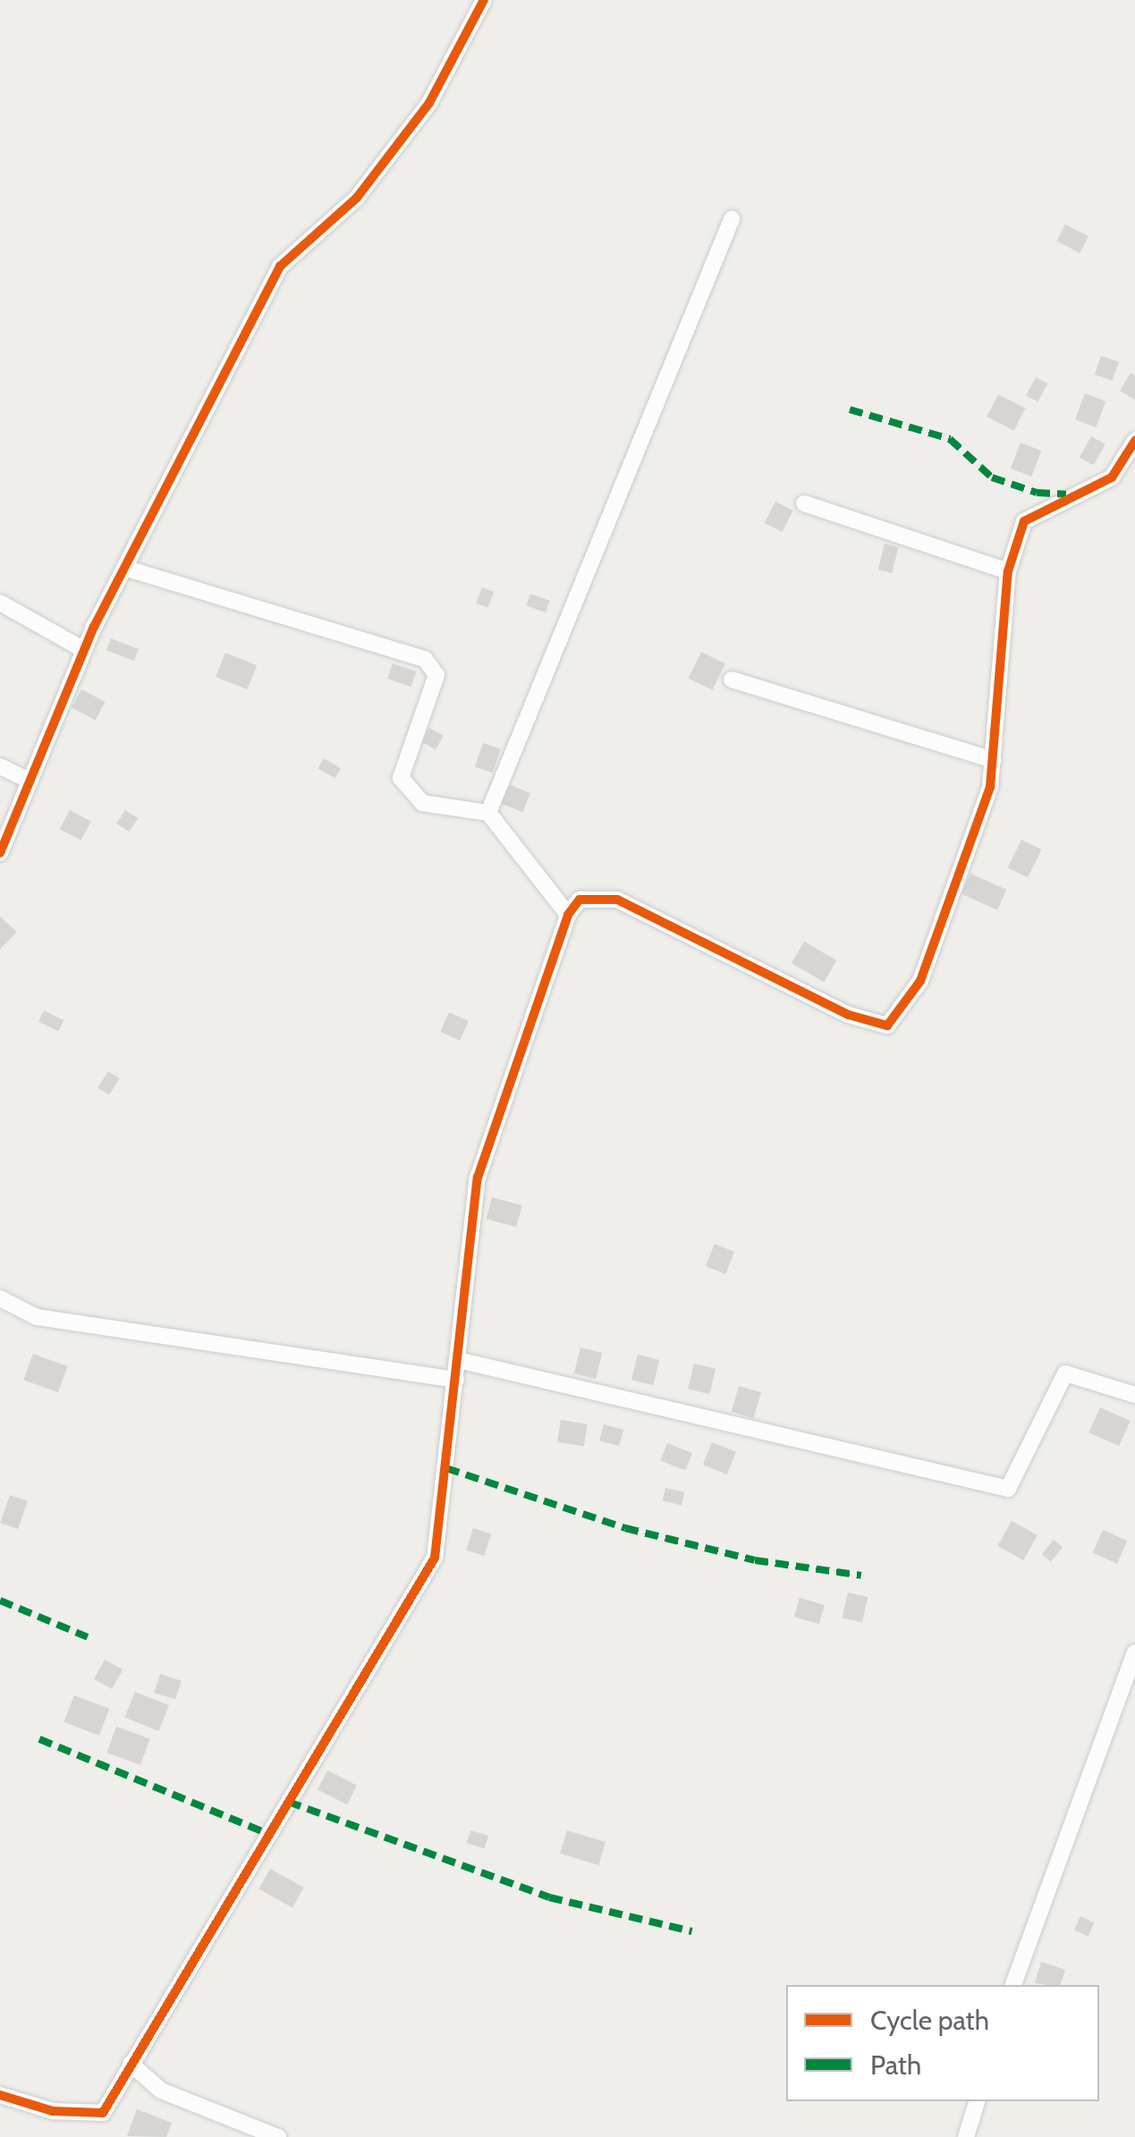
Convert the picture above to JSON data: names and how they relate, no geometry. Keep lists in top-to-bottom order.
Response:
{
  "legend": ["Cycle path", "Path"]
}
